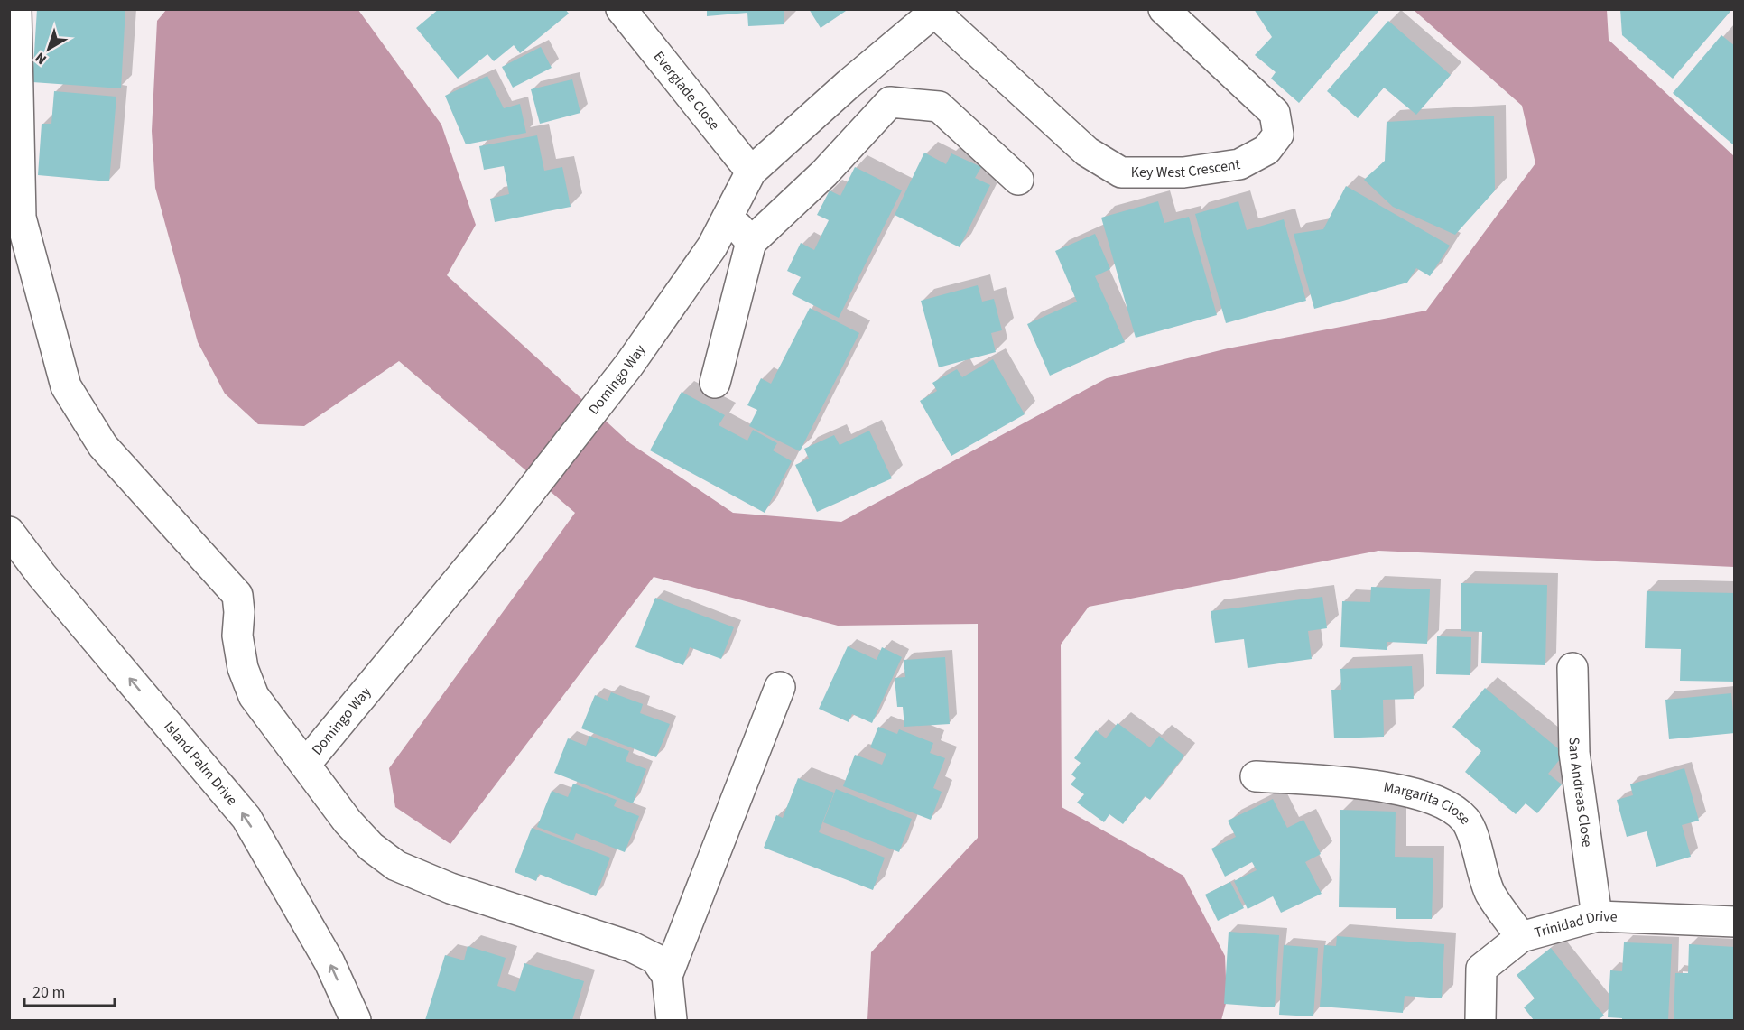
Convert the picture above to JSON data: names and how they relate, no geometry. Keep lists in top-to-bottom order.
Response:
{
  "streets": {
    "street": [
      "Everglade Close",
      "Key West Crescent",
      "Domingo Way",
      "Island Palm Drive",
      "San Andreas Close",
      "Margarita Close",
      "Trinidad Drive"
    ]
  },
  "crossings": [
    ["Everglade Close", "Domingo Way"],
    ["Key West Crescent", "Domingo Way"],
    ["San Andreas Close", "Trinidad Drive"],
    ["Margarita Close", "Trinidad Drive"]
  ],
  "scale_bar": "20 m",
  "north": "bottom left"
}
